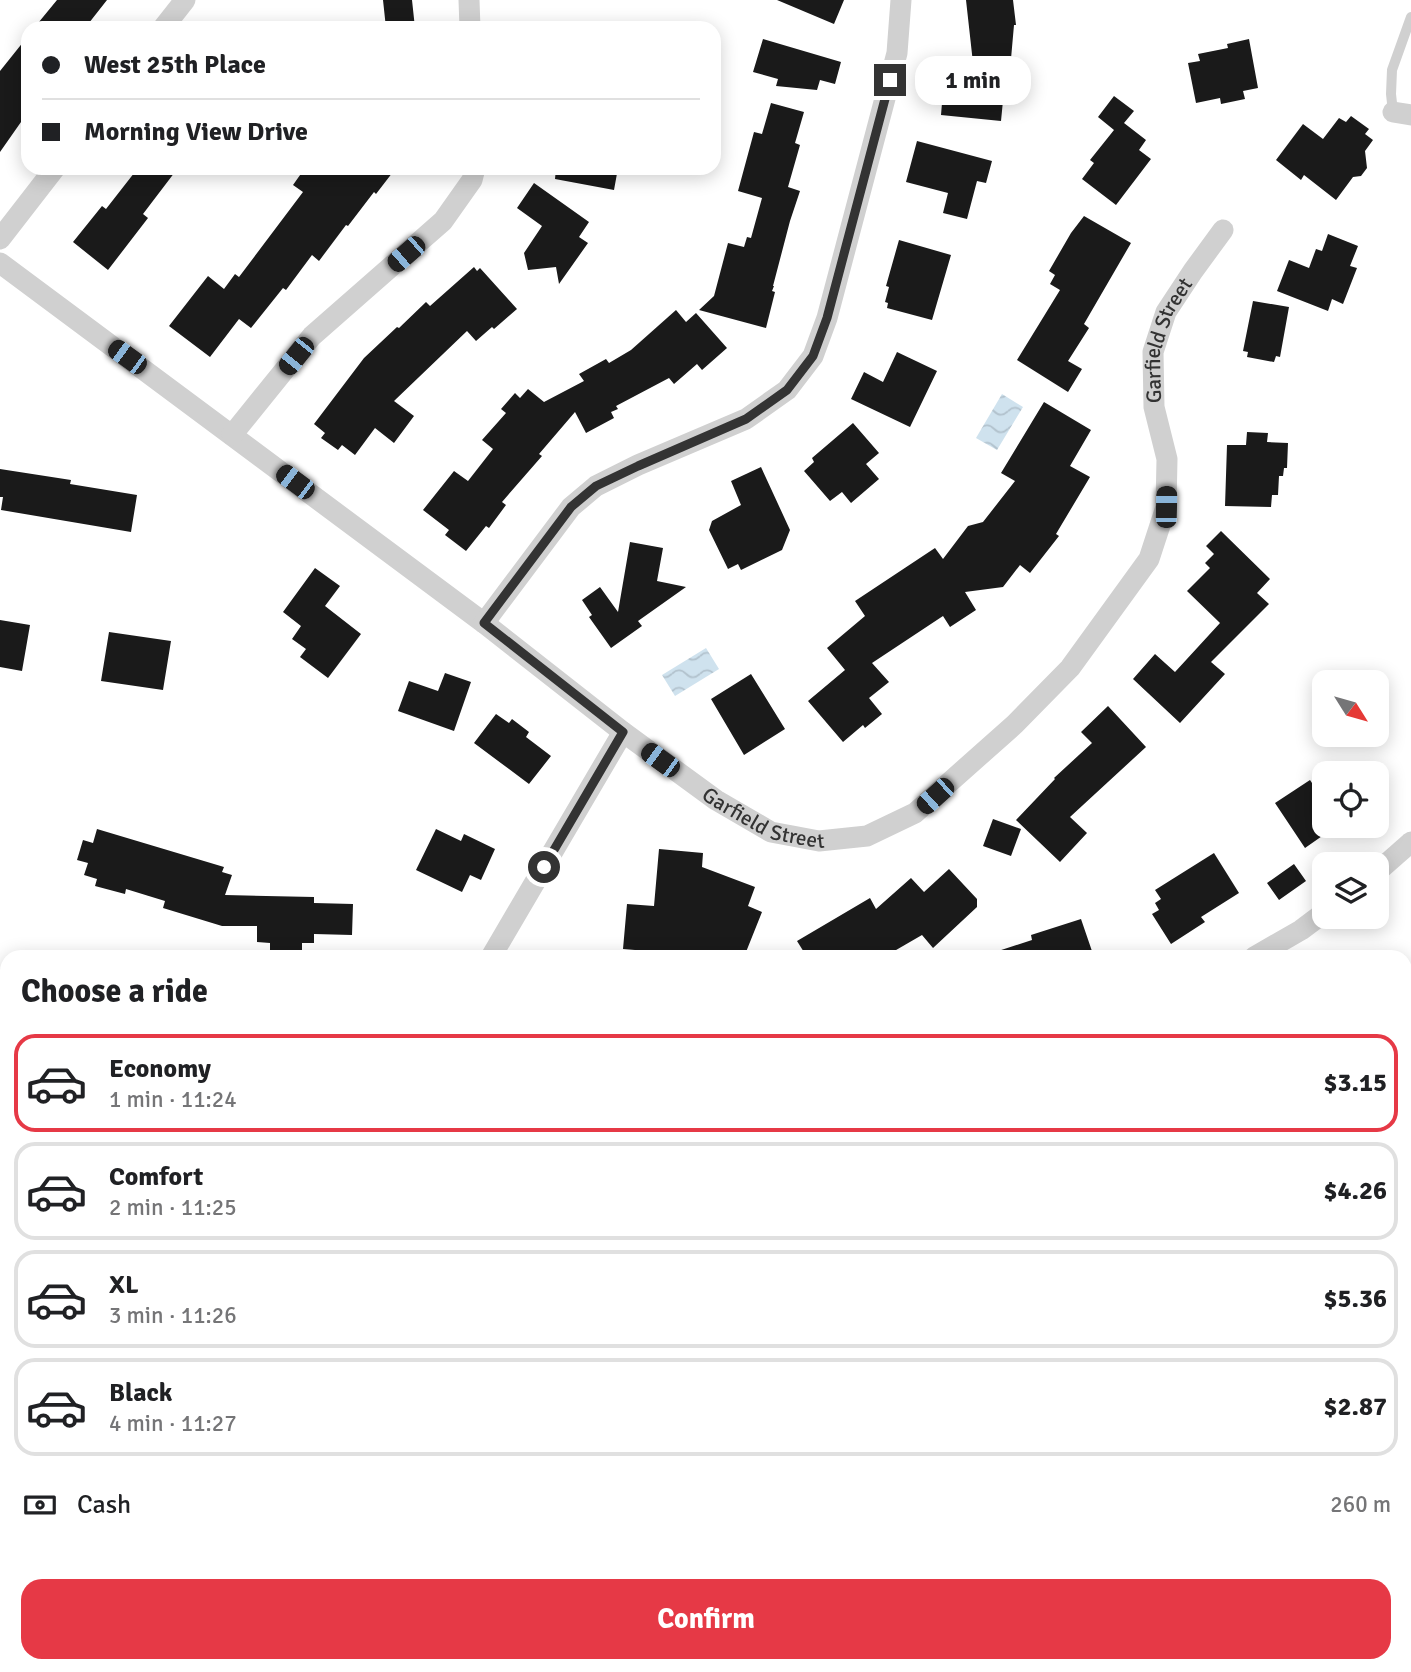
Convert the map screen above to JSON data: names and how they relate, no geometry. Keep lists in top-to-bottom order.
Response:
{
  "streets": {
    "street": ["Garfield Street"]
  },
  "north": "bottom right",
  "page": {
    "banner": ["West 25th Place", "Morning View Drive"],
    "bubble": "1 min",
    "heading": "Choose a ride",
    "list": [
      {
        "name": "Economy",
        "note": "1 min · 11:24",
        "value": "$3.15"
      },
      {
        "name": "Comfort",
        "note": "2 min · 11:25",
        "value": "$4.26"
      },
      {
        "name": "XL",
        "note": "3 min · 11:26",
        "value": "$5.36"
      },
      {
        "name": "Black",
        "note": "4 min · 11:27",
        "value": "$2.87"
      }
    ],
    "pay": ["Cash", "260 m"],
    "buttons": "Confirm"
  }
}
